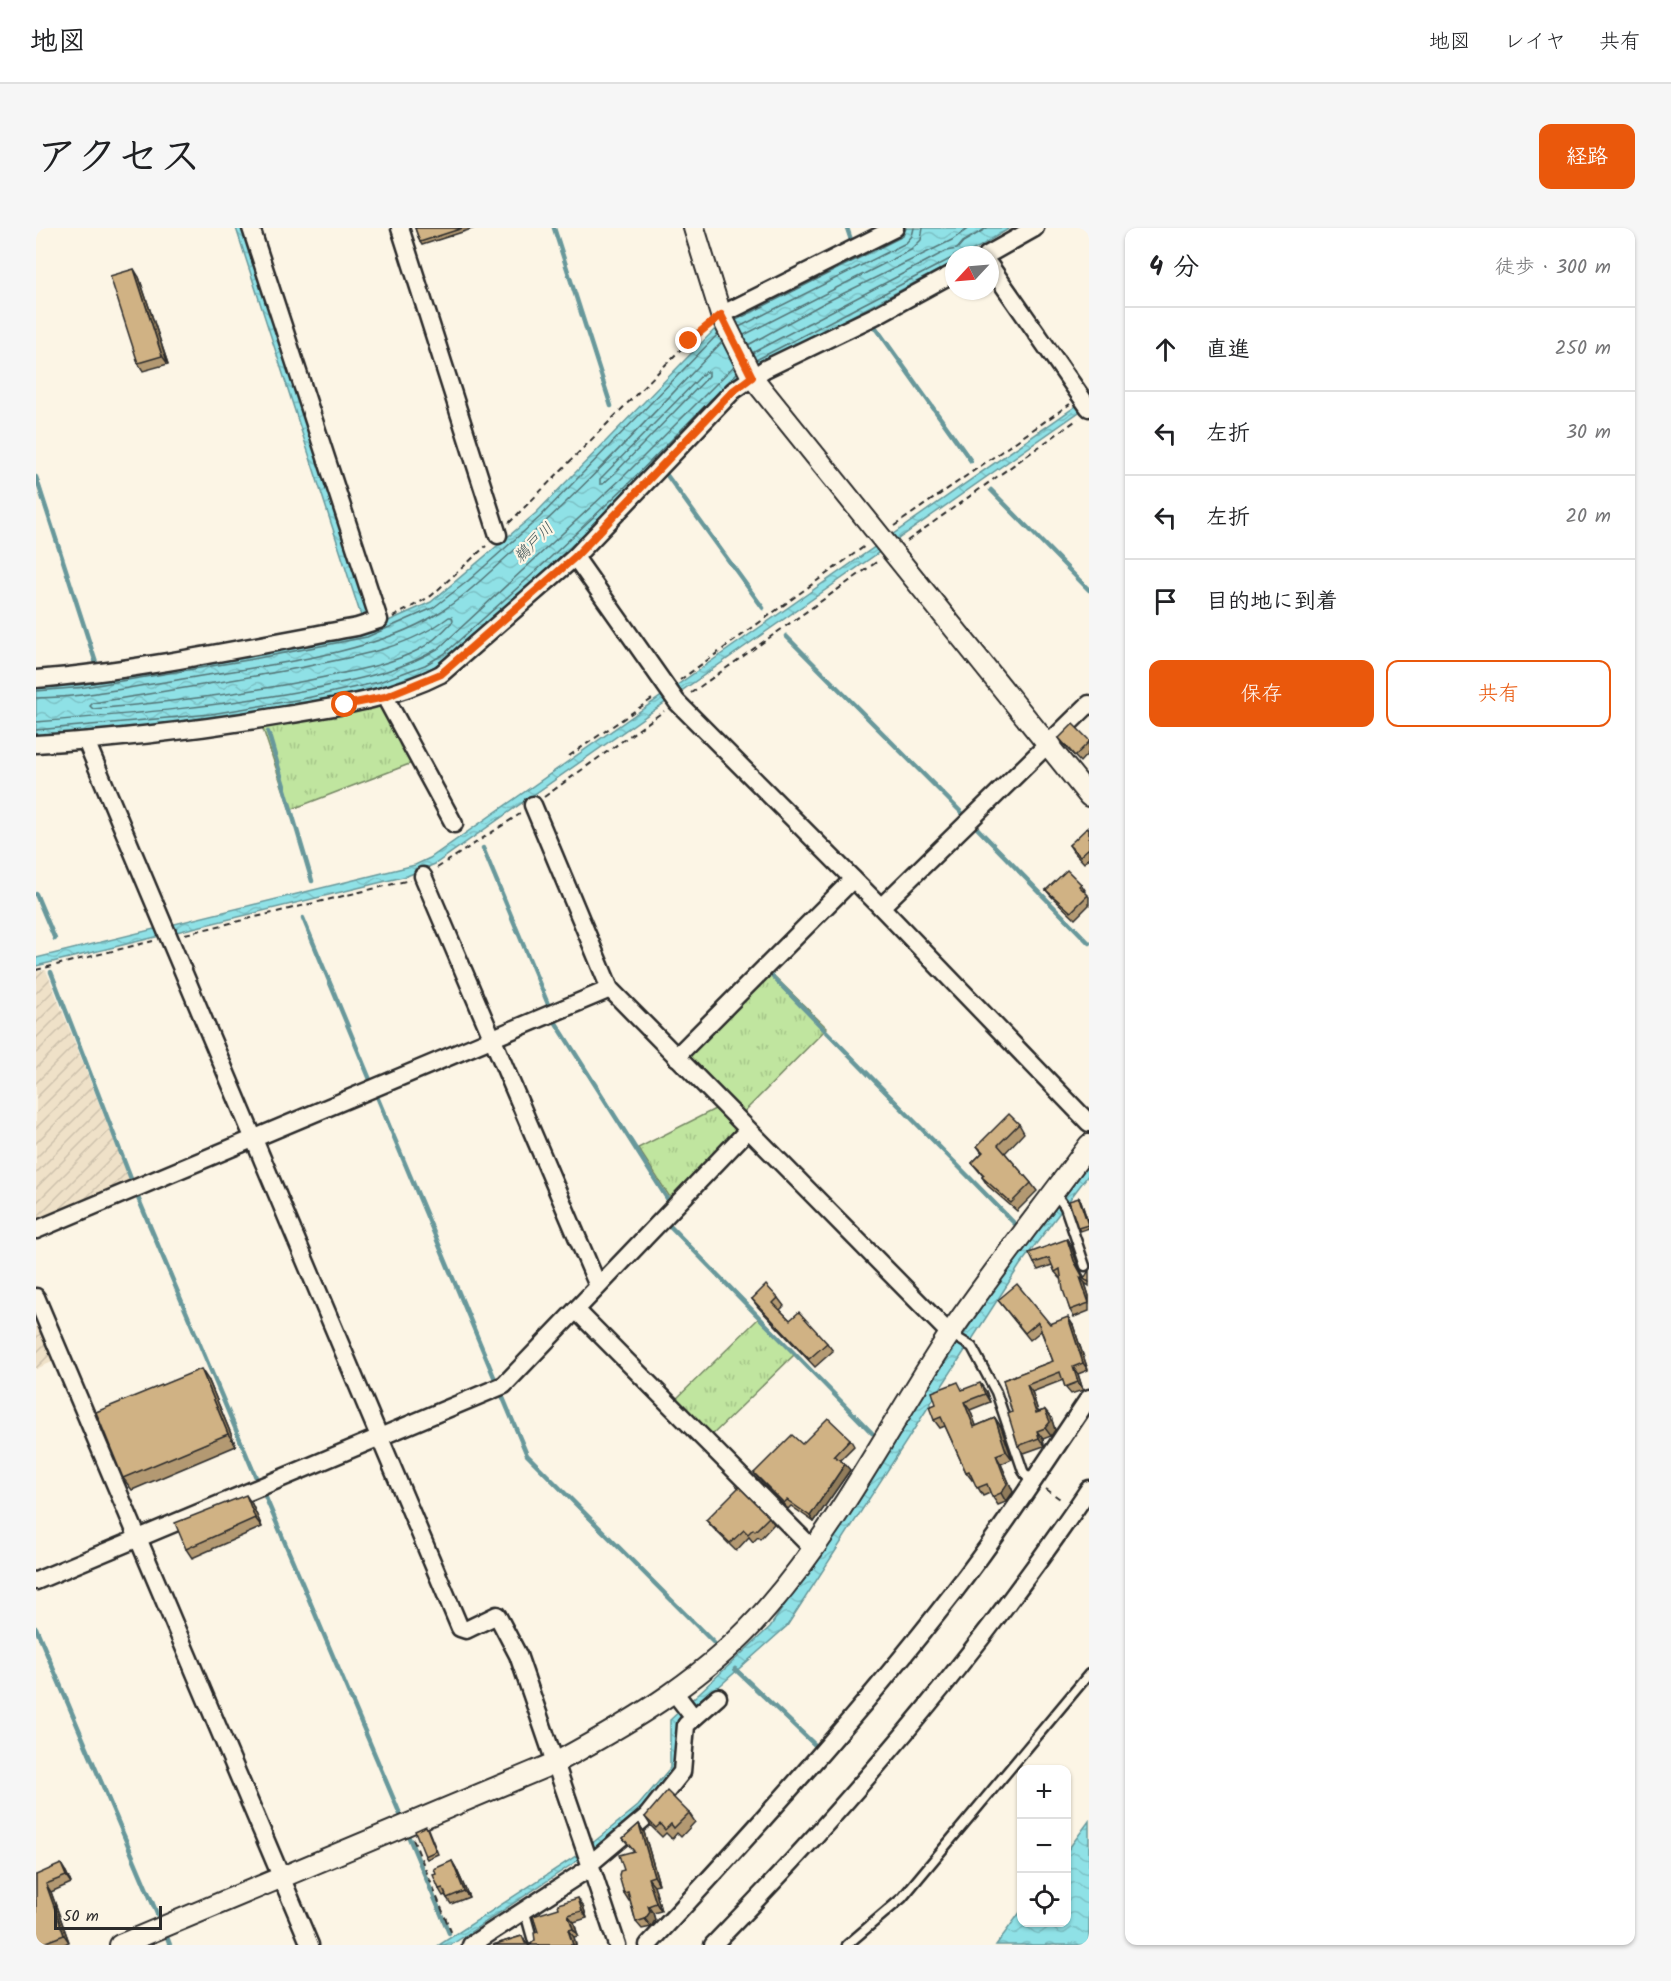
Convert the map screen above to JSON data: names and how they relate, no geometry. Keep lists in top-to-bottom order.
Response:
{
  "water": ["鵜戸川"],
  "scale_bar": "50 m",
  "north": "bottom left",
  "page": {
    "header": "地図",
    "nav": ["地図", "レイヤ", "共有"],
    "title": "アクセス",
    "buttons": [
      "経路",
      ["保存", "共有"]
    ],
    "heading": ["4 分", "徒歩 · 300 m"],
    "list": [
      ["直進", "250 m"],
      ["左折", "30 m"],
      ["左折", "20 m"],
      "目的地に到着"
    ],
    "map_buttons": ["+", "−"],
    "scale": "50 m"
  }
}
